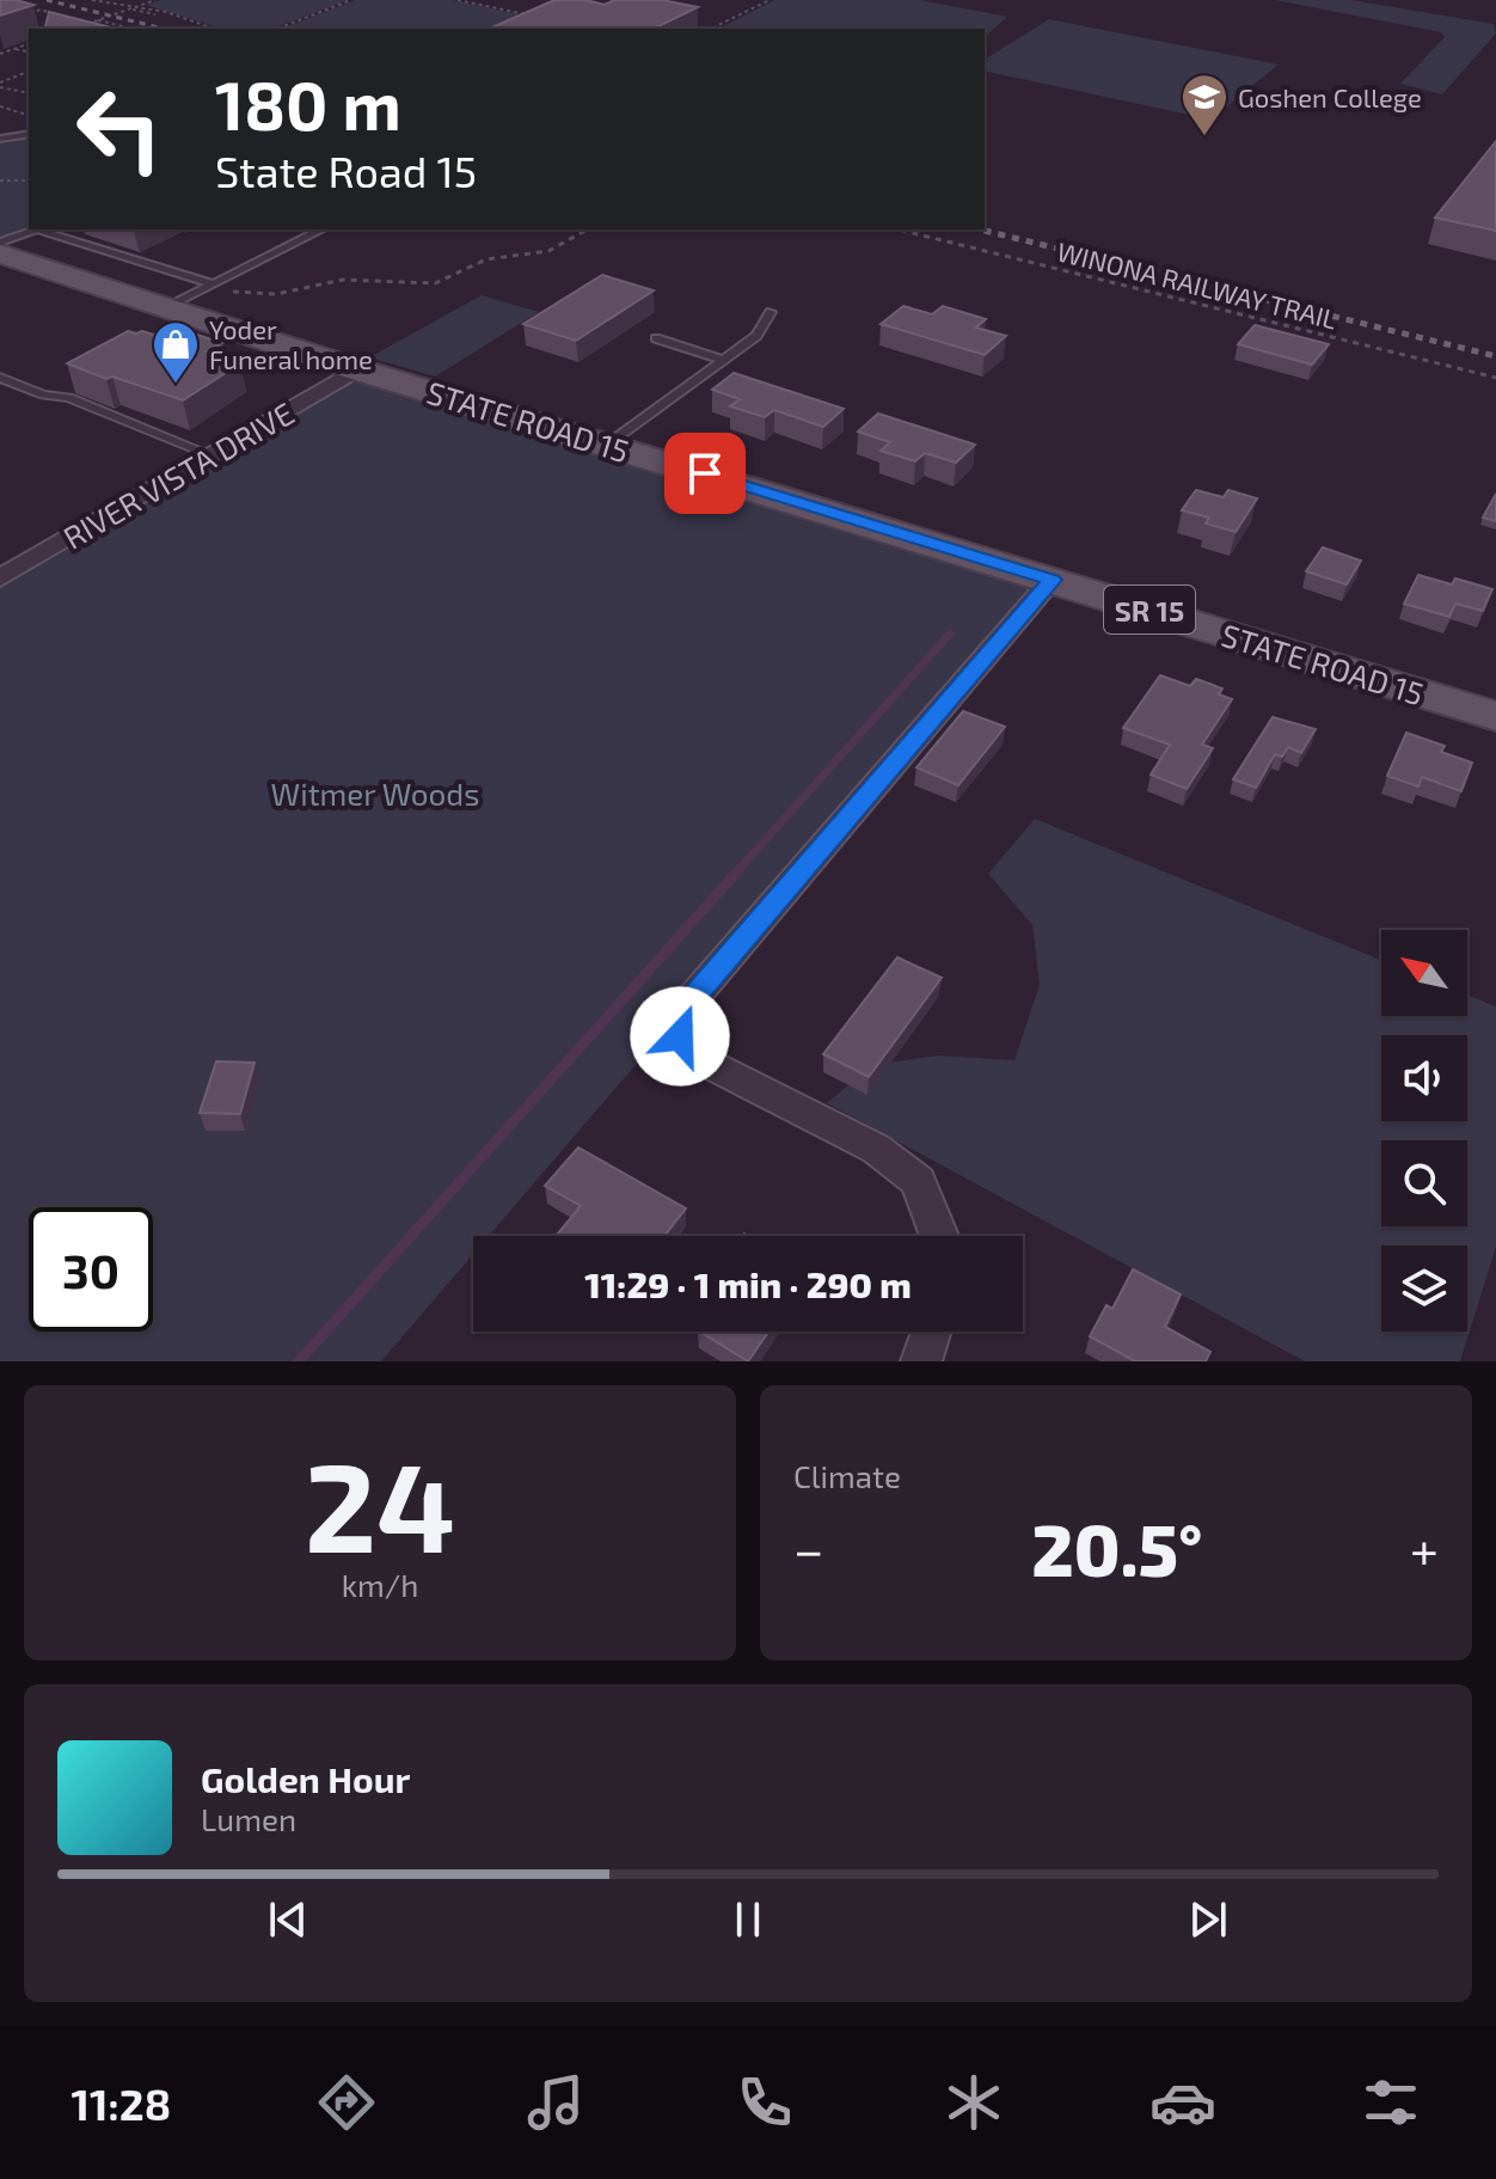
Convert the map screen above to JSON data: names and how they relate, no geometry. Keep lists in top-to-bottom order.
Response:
{
  "streets": {
    "main road": ["STATE ROAD 15", "SR 15"],
    "street": ["RIVER VISTA DRIVE"],
    "path": ["WINONA RAILWAY TRAIL"]
  },
  "crossings": [
    ["STATE ROAD 15", "RIVER VISTA DRIVE"]
  ],
  "parks": ["Witmer Woods"],
  "places": {
    "school or university": ["Goshen College"],
    "shop": ["Yoder Funeral home"]
  },
  "north": "top left",
  "page": {
    "turn": ["180 m", "State Road 15"],
    "limit": "30",
    "trip": "11:29 · 1 min · 290 m",
    "tile": [
      ["24", "km/h"],
      "Climate"
    ],
    "heat": ["−", "20.5°", "+"],
    "song": ["Golden Hour", "Lumen"],
    "tabs": "11:28"
  }
}
